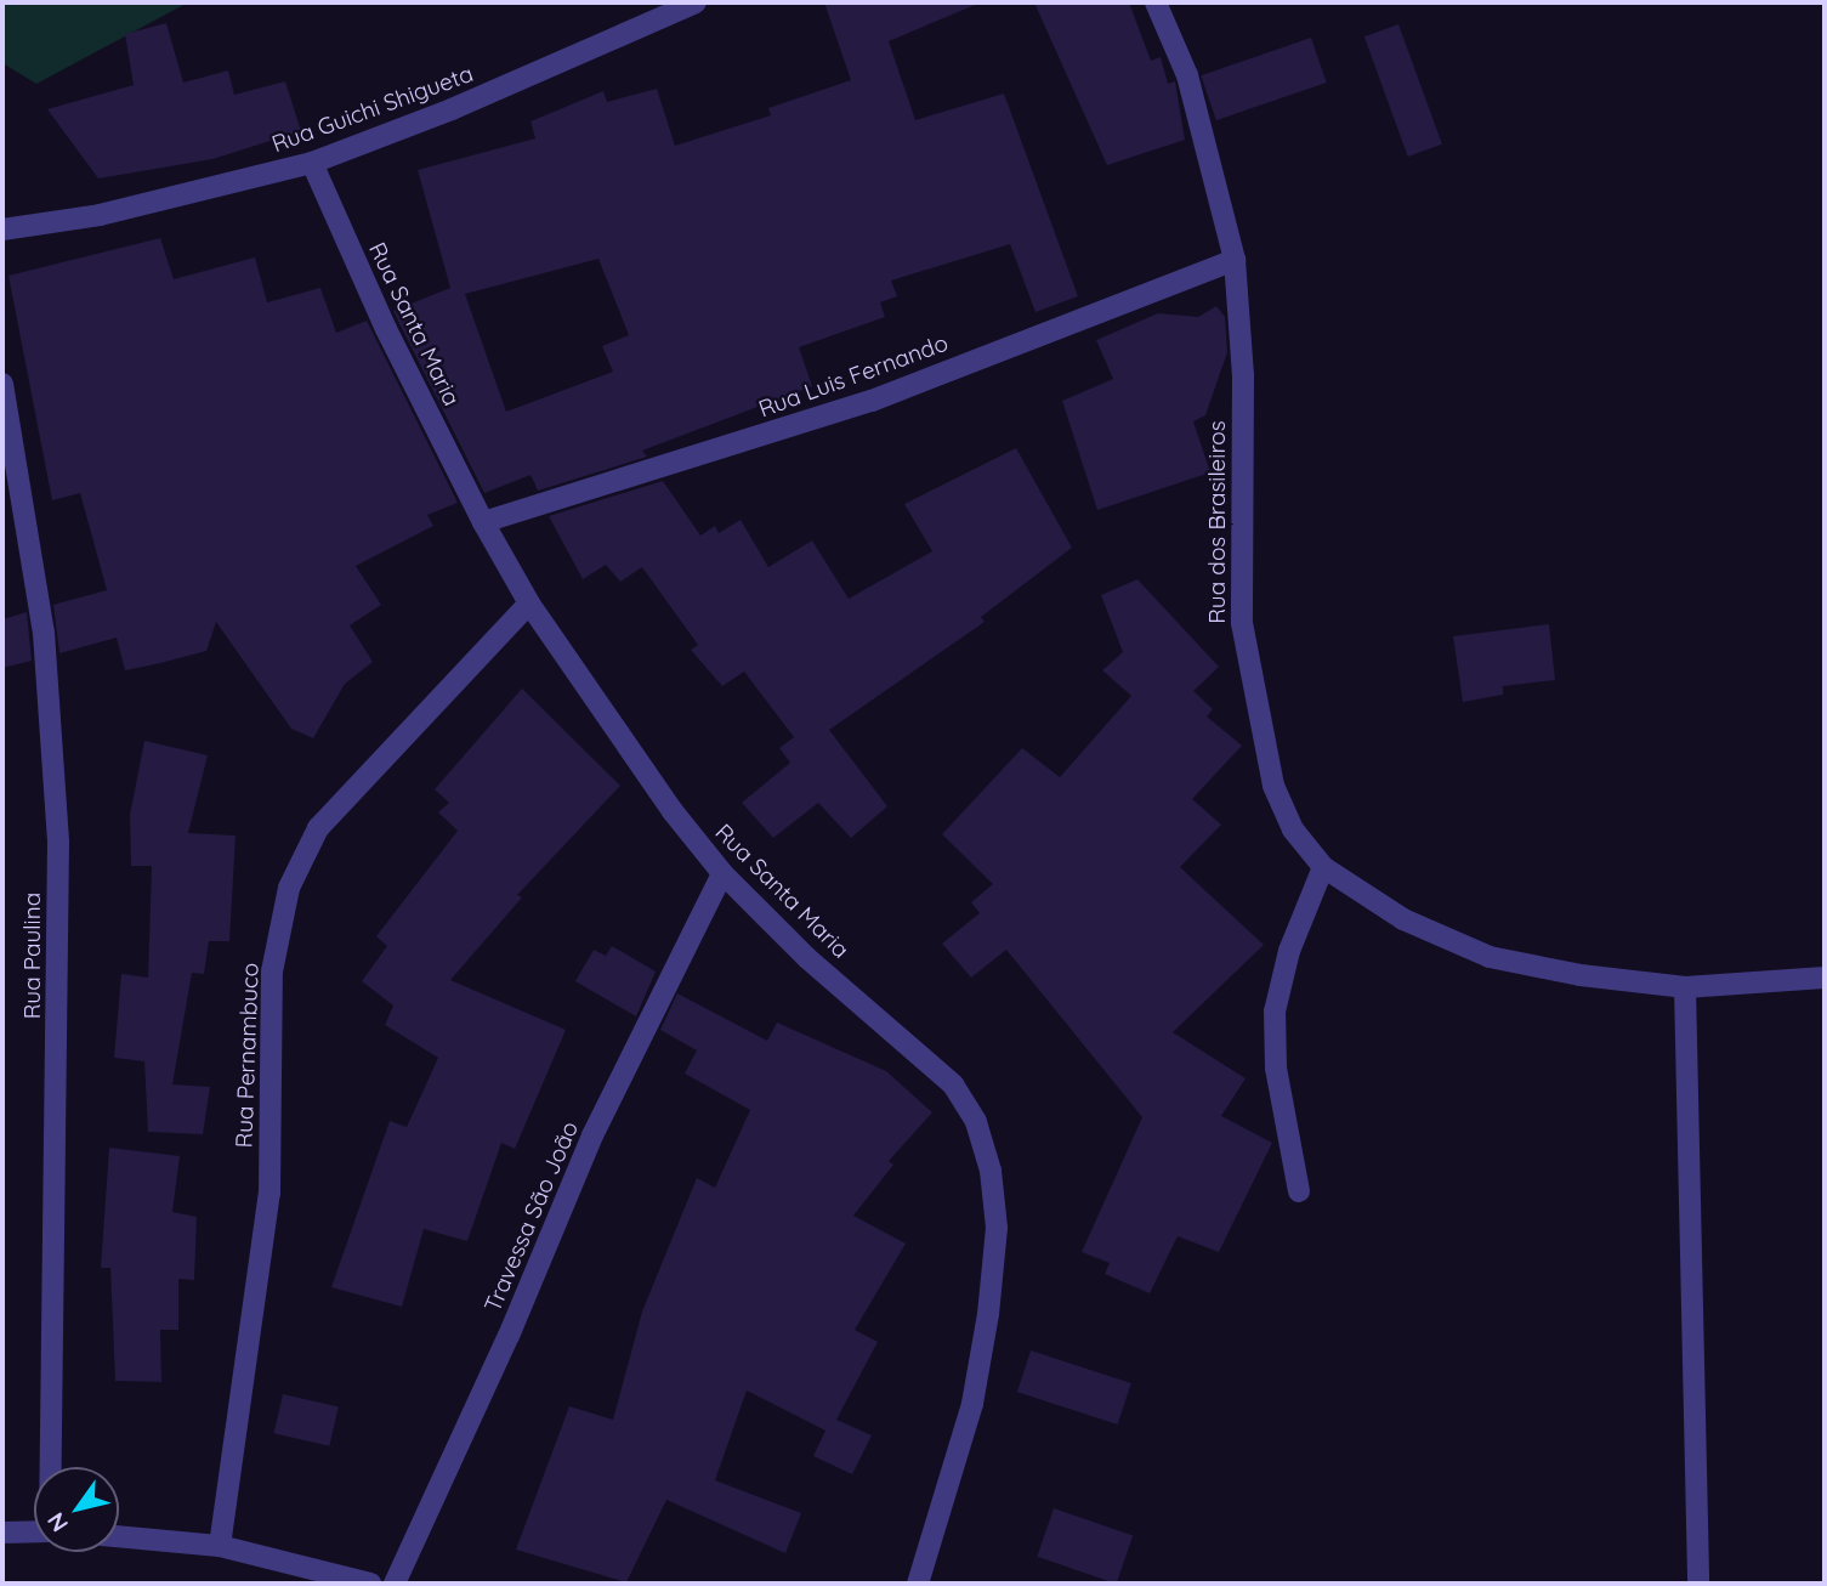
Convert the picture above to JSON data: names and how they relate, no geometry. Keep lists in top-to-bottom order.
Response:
{
  "streets": {
    "street": [
      "Rua Guichi Shigueta",
      "Rua Santa Maria",
      "Rua Luis Fernando",
      "Rua dos Brasileiros",
      "Rua Paulina",
      "Rua Pernambuco",
      "Travessa São João"
    ]
  },
  "crossings": [
    ["Rua Guichi Shigueta", "Rua Santa Maria"],
    ["Rua Santa Maria", "Rua Luis Fernando"],
    ["Rua Santa Maria", "Rua Pernambuco"],
    ["Rua Santa Maria", "Travessa São João"],
    ["Rua Luis Fernando", "Rua dos Brasileiros"]
  ],
  "north": "bottom left"
}
